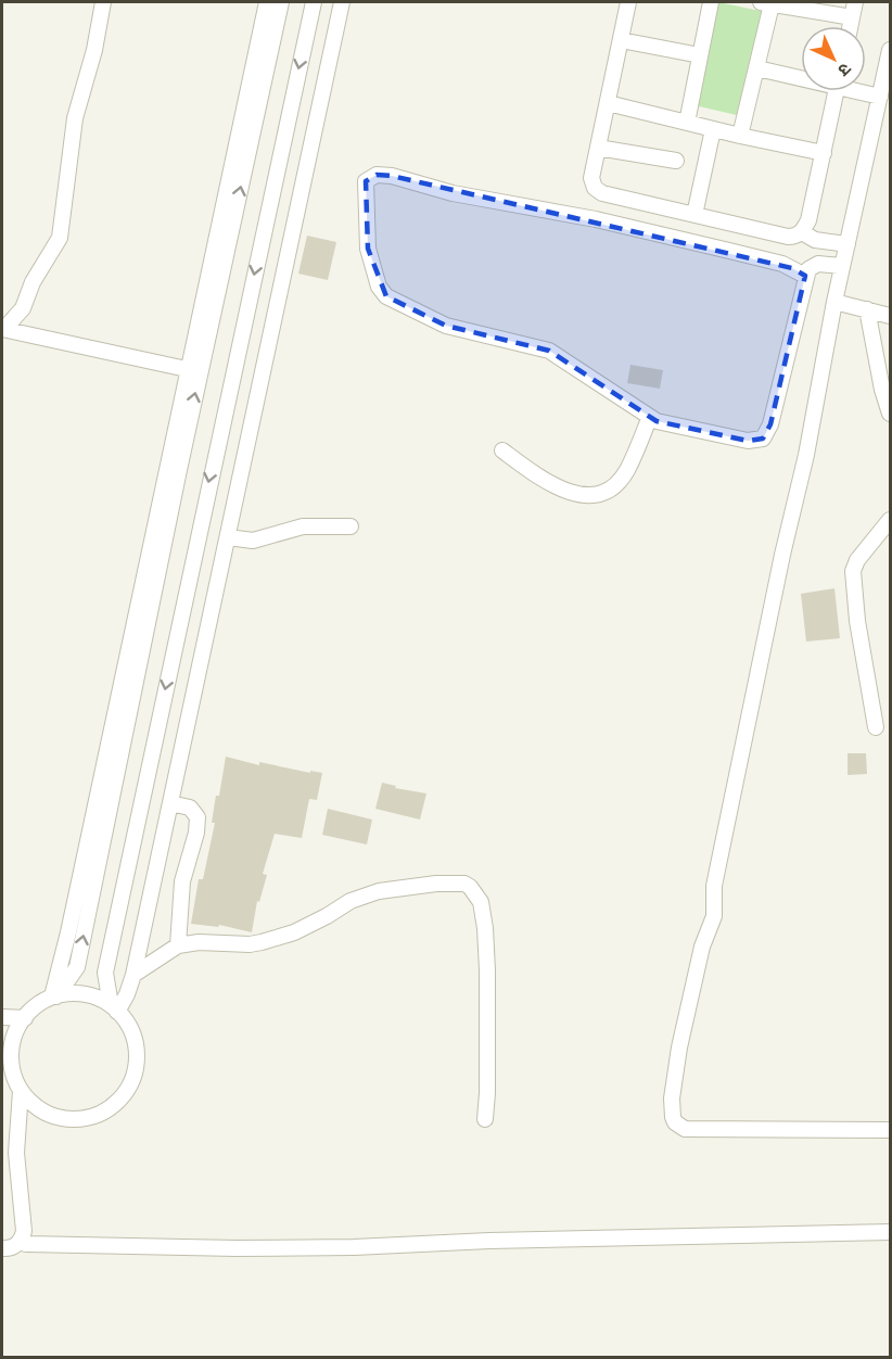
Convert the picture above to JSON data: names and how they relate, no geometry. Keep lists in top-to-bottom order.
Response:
{
  "north": "bottom right"
}
